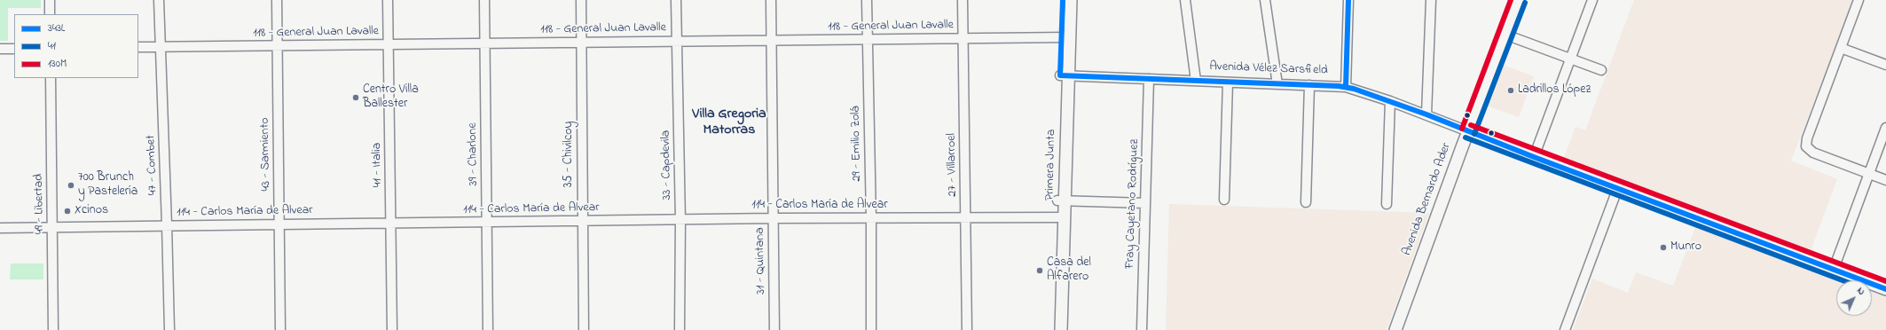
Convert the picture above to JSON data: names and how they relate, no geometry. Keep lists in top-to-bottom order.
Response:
{
  "streets": {
    "main road": ["Avenida Vélez Sarsfield", "Primera Junta", "Avenida Bernardo Ader"],
    "street": [
      "118 - General Juan Lavalle",
      "29 - Emilio Zolá",
      "43 - Sarmiento",
      "39 - Charlone",
      "35 - Chivilcoy",
      "47 - Combet",
      "41 - Italia",
      "33 - Capdevila",
      "27 - Villarroel",
      "49 - Libertad",
      "Fray Cayetano Rodríguez",
      "114 - Carlos María de Alvear",
      "31 - Quintana"
    ]
  },
  "crossings": [
    ["118 - General Juan Lavalle", "29 - Emilio Zolá"],
    ["118 - General Juan Lavalle", "43 - Sarmiento"],
    ["118 - General Juan Lavalle", "39 - Charlone"],
    ["118 - General Juan Lavalle", "35 - Chivilcoy"],
    ["118 - General Juan Lavalle", "47 - Combet"],
    ["118 - General Juan Lavalle", "41 - Italia"],
    ["118 - General Juan Lavalle", "33 - Capdevila"],
    ["118 - General Juan Lavalle", "27 - Villarroel"],
    ["118 - General Juan Lavalle", "Primera Junta"],
    ["118 - General Juan Lavalle", "31 - Quintana"],
    ["Avenida Vélez Sarsfield", "Primera Junta"],
    ["Avenida Vélez Sarsfield", "Avenida Bernardo Ader"],
    ["Avenida Vélez Sarsfield", "Fray Cayetano Rodríguez"],
    ["29 - Emilio Zolá", "114 - Carlos María de Alvear"],
    ["43 - Sarmiento", "114 - Carlos María de Alvear"],
    ["39 - Charlone", "114 - Carlos María de Alvear"],
    ["35 - Chivilcoy", "114 - Carlos María de Alvear"],
    ["47 - Combet", "114 - Carlos María de Alvear"],
    ["41 - Italia", "114 - Carlos María de Alvear"],
    ["33 - Capdevila", "114 - Carlos María de Alvear"],
    ["27 - Villarroel", "114 - Carlos María de Alvear"],
    ["Primera Junta", "114 - Carlos María de Alvear"],
    ["49 - Libertad", "114 - Carlos María de Alvear"],
    ["114 - Carlos María de Alvear", "31 - Quintana"]
  ],
  "districts": ["Villa Gregoria Matorras"],
  "places": [
    "Ladrillos López",
    "Centro Villa Ballester",
    "700 Brunch y Pastelería",
    "Xcinos",
    "Munro",
    "Casa del Alfarero"
  ],
  "lines": ["transit line 343L", "transit line 130M", "transit line 41"],
  "legend": ["343L", "41", "130M"],
  "north": "top right"
}
